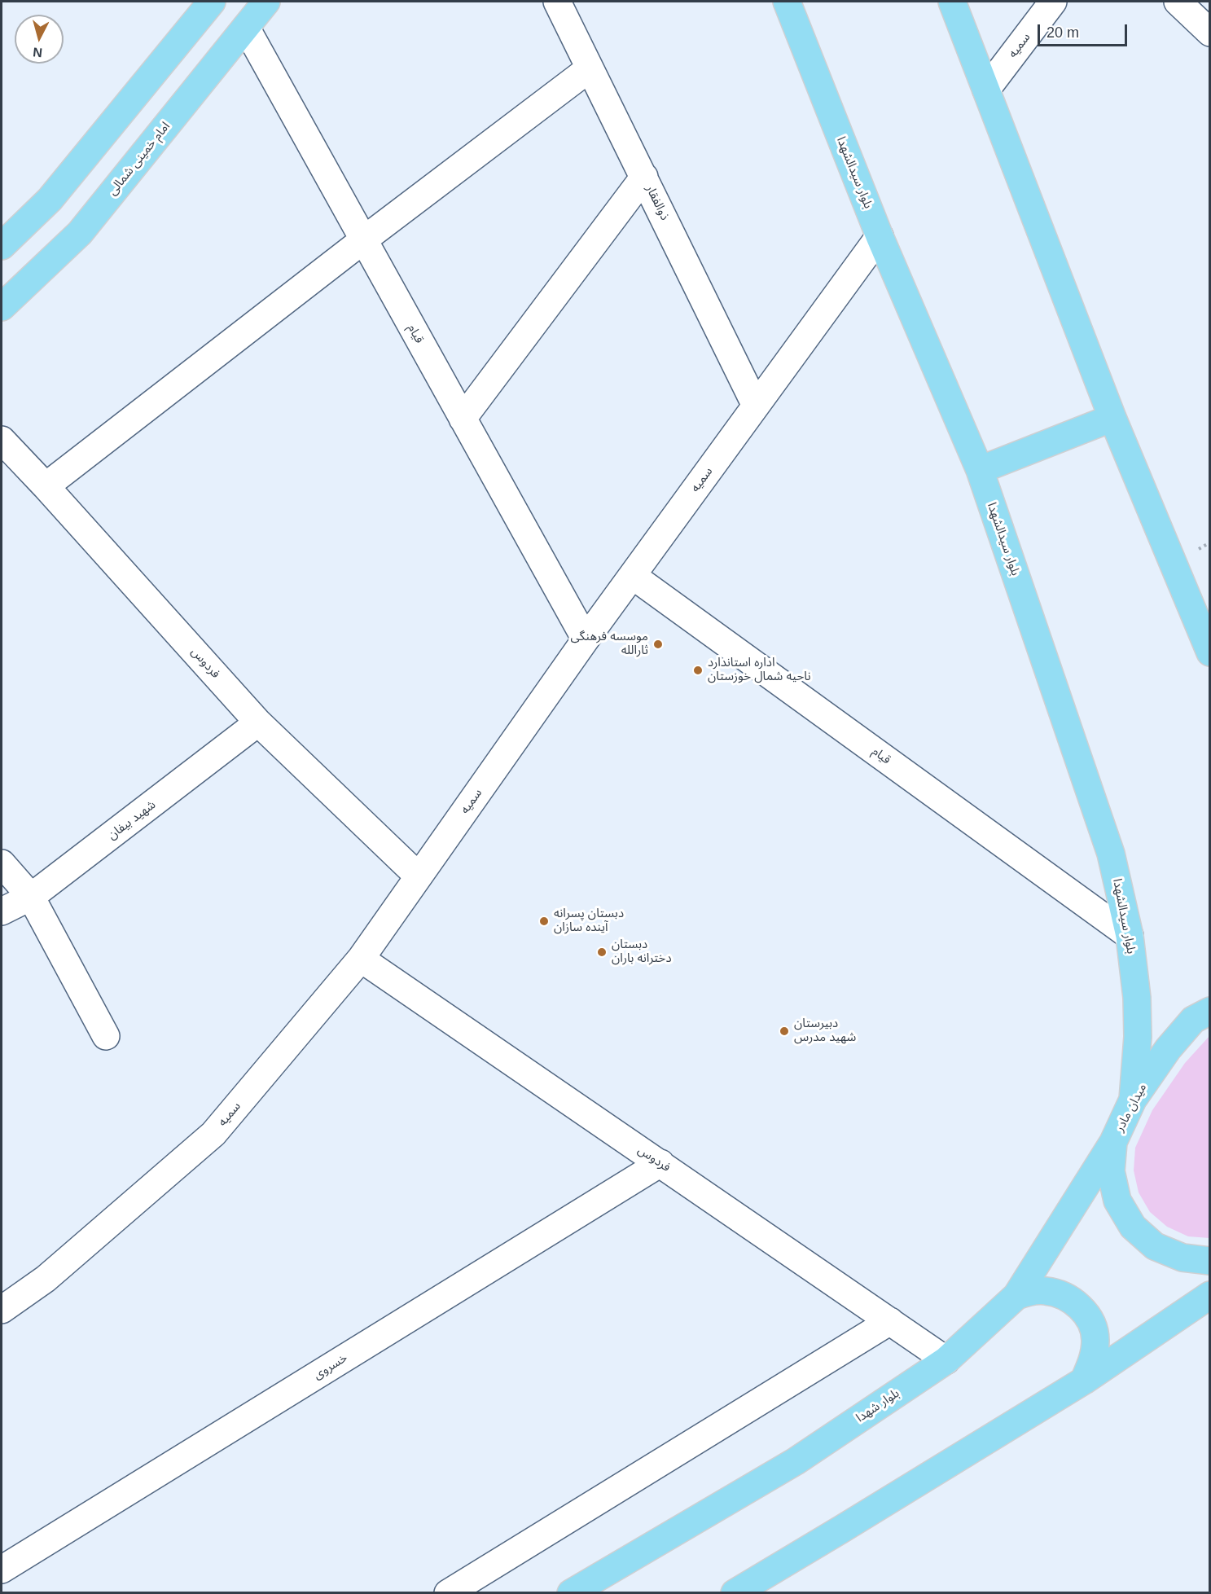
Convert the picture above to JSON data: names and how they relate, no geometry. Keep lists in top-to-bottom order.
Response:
{
  "streets": {
    "main road": [
      "امام خمینی شمالی",
      "بلوار سیدالشهدا",
      "میدان مادر",
      "بلوار شهدا"
    ],
    "street": [
      "سمیه",
      "ذوالفقار",
      "قیام",
      "فردوس",
      "شهید بیفان",
      "خسروی"
    ]
  },
  "crossings": [
    ["سمیه", "بلوار سیدالشهدا"],
    ["سمیه", "ذوالفقار"],
    ["سمیه", "قیام"],
    ["سمیه", "فردوس"],
    ["امام خمینی شمالی", "قیام"],
    ["بلوار سیدالشهدا", "قیام"],
    ["بلوار سیدالشهدا", "میدان مادر"],
    ["فردوس", "شهید بیفان"],
    ["فردوس", "خسروی"],
    ["فردوس", "بلوار شهدا"],
    ["میدان مادر", "بلوار شهدا"]
  ],
  "places": [
    "موسسه فرهنگی ثارالله",
    "اداره استاندارد ناحیه شمال خوزستان",
    "دبستان پسرانه آینده سازان",
    "دبستان دخترانه باران",
    "دبیرستان شهید مدرس"
  ],
  "scale_bar": "20 m",
  "north": "bottom"
}
